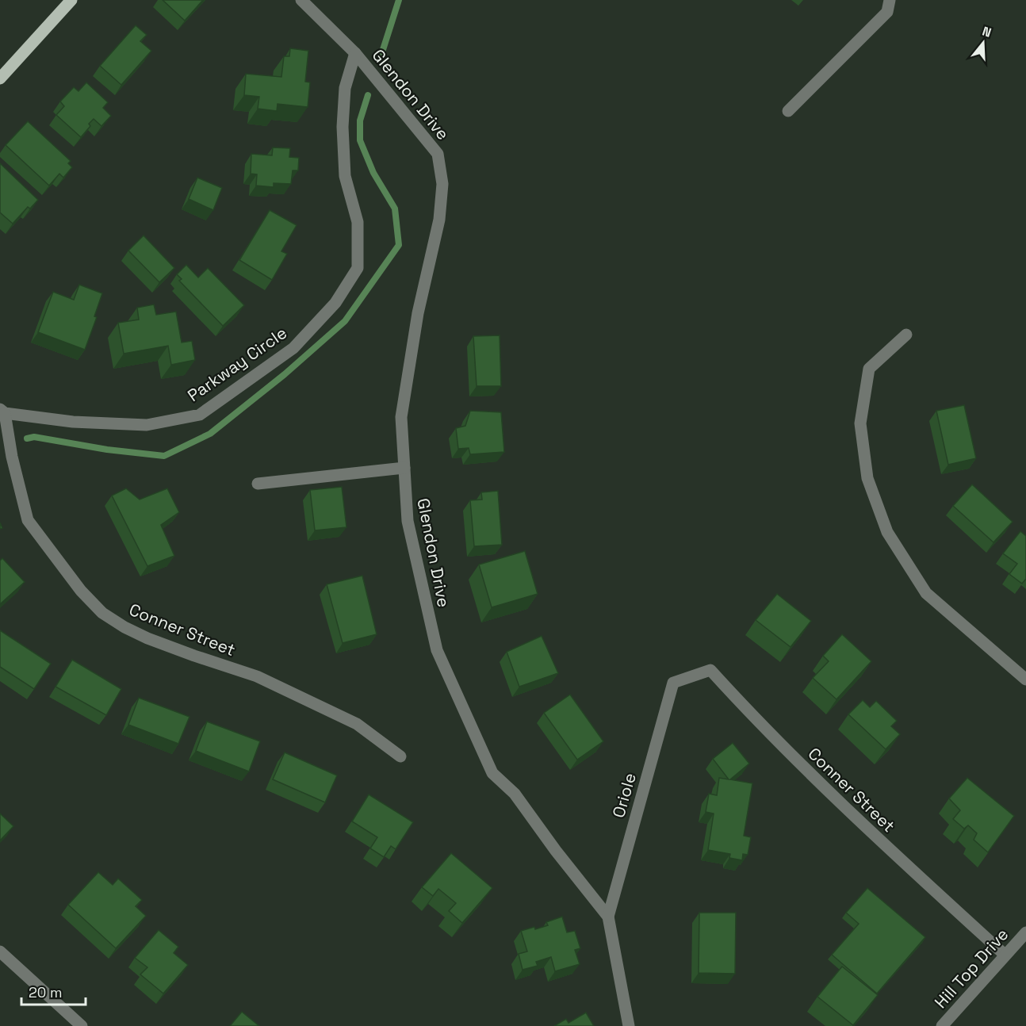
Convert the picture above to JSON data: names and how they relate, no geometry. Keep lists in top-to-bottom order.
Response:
{
  "streets": {
    "street": [
      "Glendon Drive",
      "Parkway Circle",
      "Conner Street",
      "Oriole",
      "Hill Top Drive"
    ]
  },
  "crossings": [
    ["Glendon Drive", "Parkway Circle"],
    ["Glendon Drive", "Oriole"],
    ["Parkway Circle", "Conner Street"],
    ["Conner Street", "Oriole"],
    ["Conner Street", "Hill Top Drive"]
  ],
  "scale_bar": "20 m",
  "north": "top"
}
